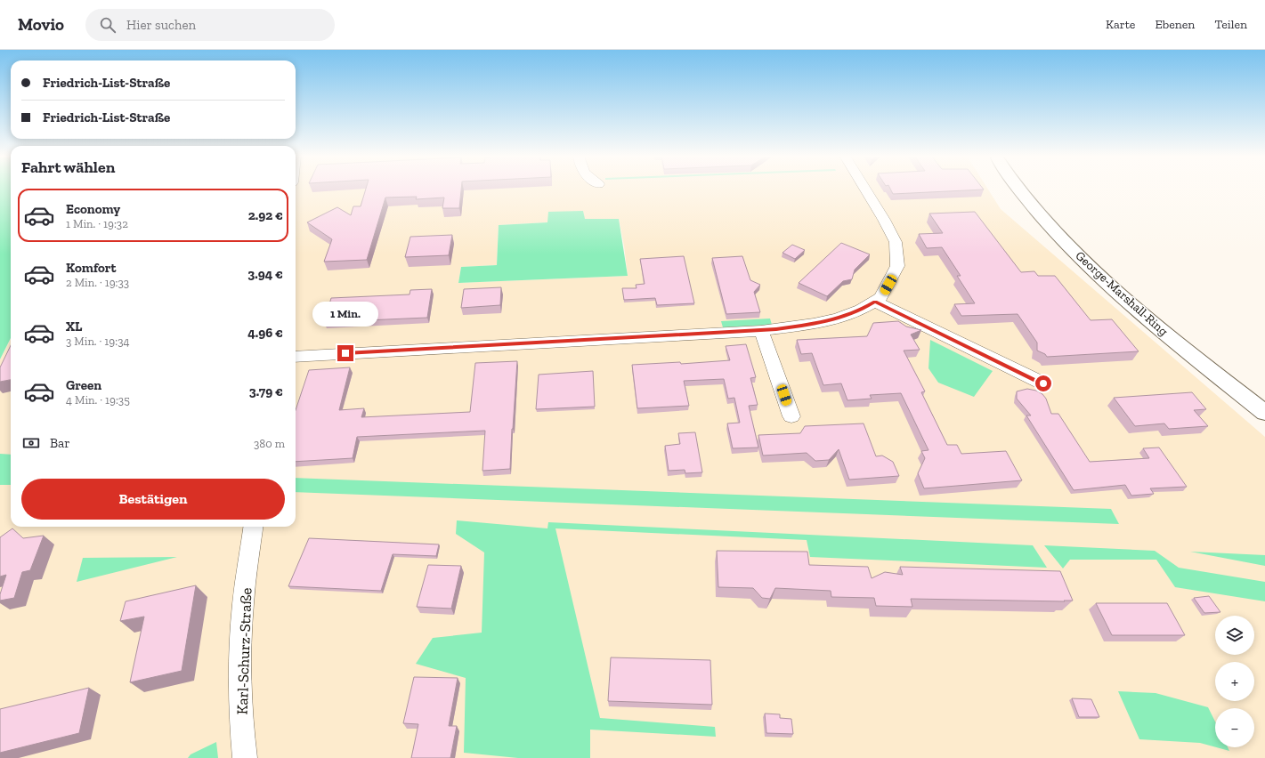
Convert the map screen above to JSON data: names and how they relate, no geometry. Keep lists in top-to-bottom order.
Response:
{
  "streets": {
    "main road": ["George-Marshall-Ring"],
    "street": ["Karl-Schurz-Straße"]
  },
  "page": {
    "header": "Movio",
    "search": "Hier suchen",
    "nav": ["Karte", "Ebenen", "Teilen"],
    "banner": ["Friedrich-List-Straße", "Friedrich-List-Straße"],
    "heading": "Fahrt wählen",
    "list": [
      {
        "name": "Economy",
        "note": "1 Min. · 19:32",
        "value": "2.92 €"
      },
      {
        "name": "Komfort",
        "note": "2 Min. · 19:33",
        "value": "3.94 €"
      },
      {
        "name": "XL",
        "note": "3 Min. · 19:34",
        "value": "4.96 €"
      },
      {
        "name": "Green",
        "note": "4 Min. · 19:35",
        "value": "3.79 €"
      }
    ],
    "bubble": "1 Min.",
    "pay": ["Bar", "380 m"],
    "buttons": "Bestätigen",
    "map_buttons": ["+", "−"]
  }
}
